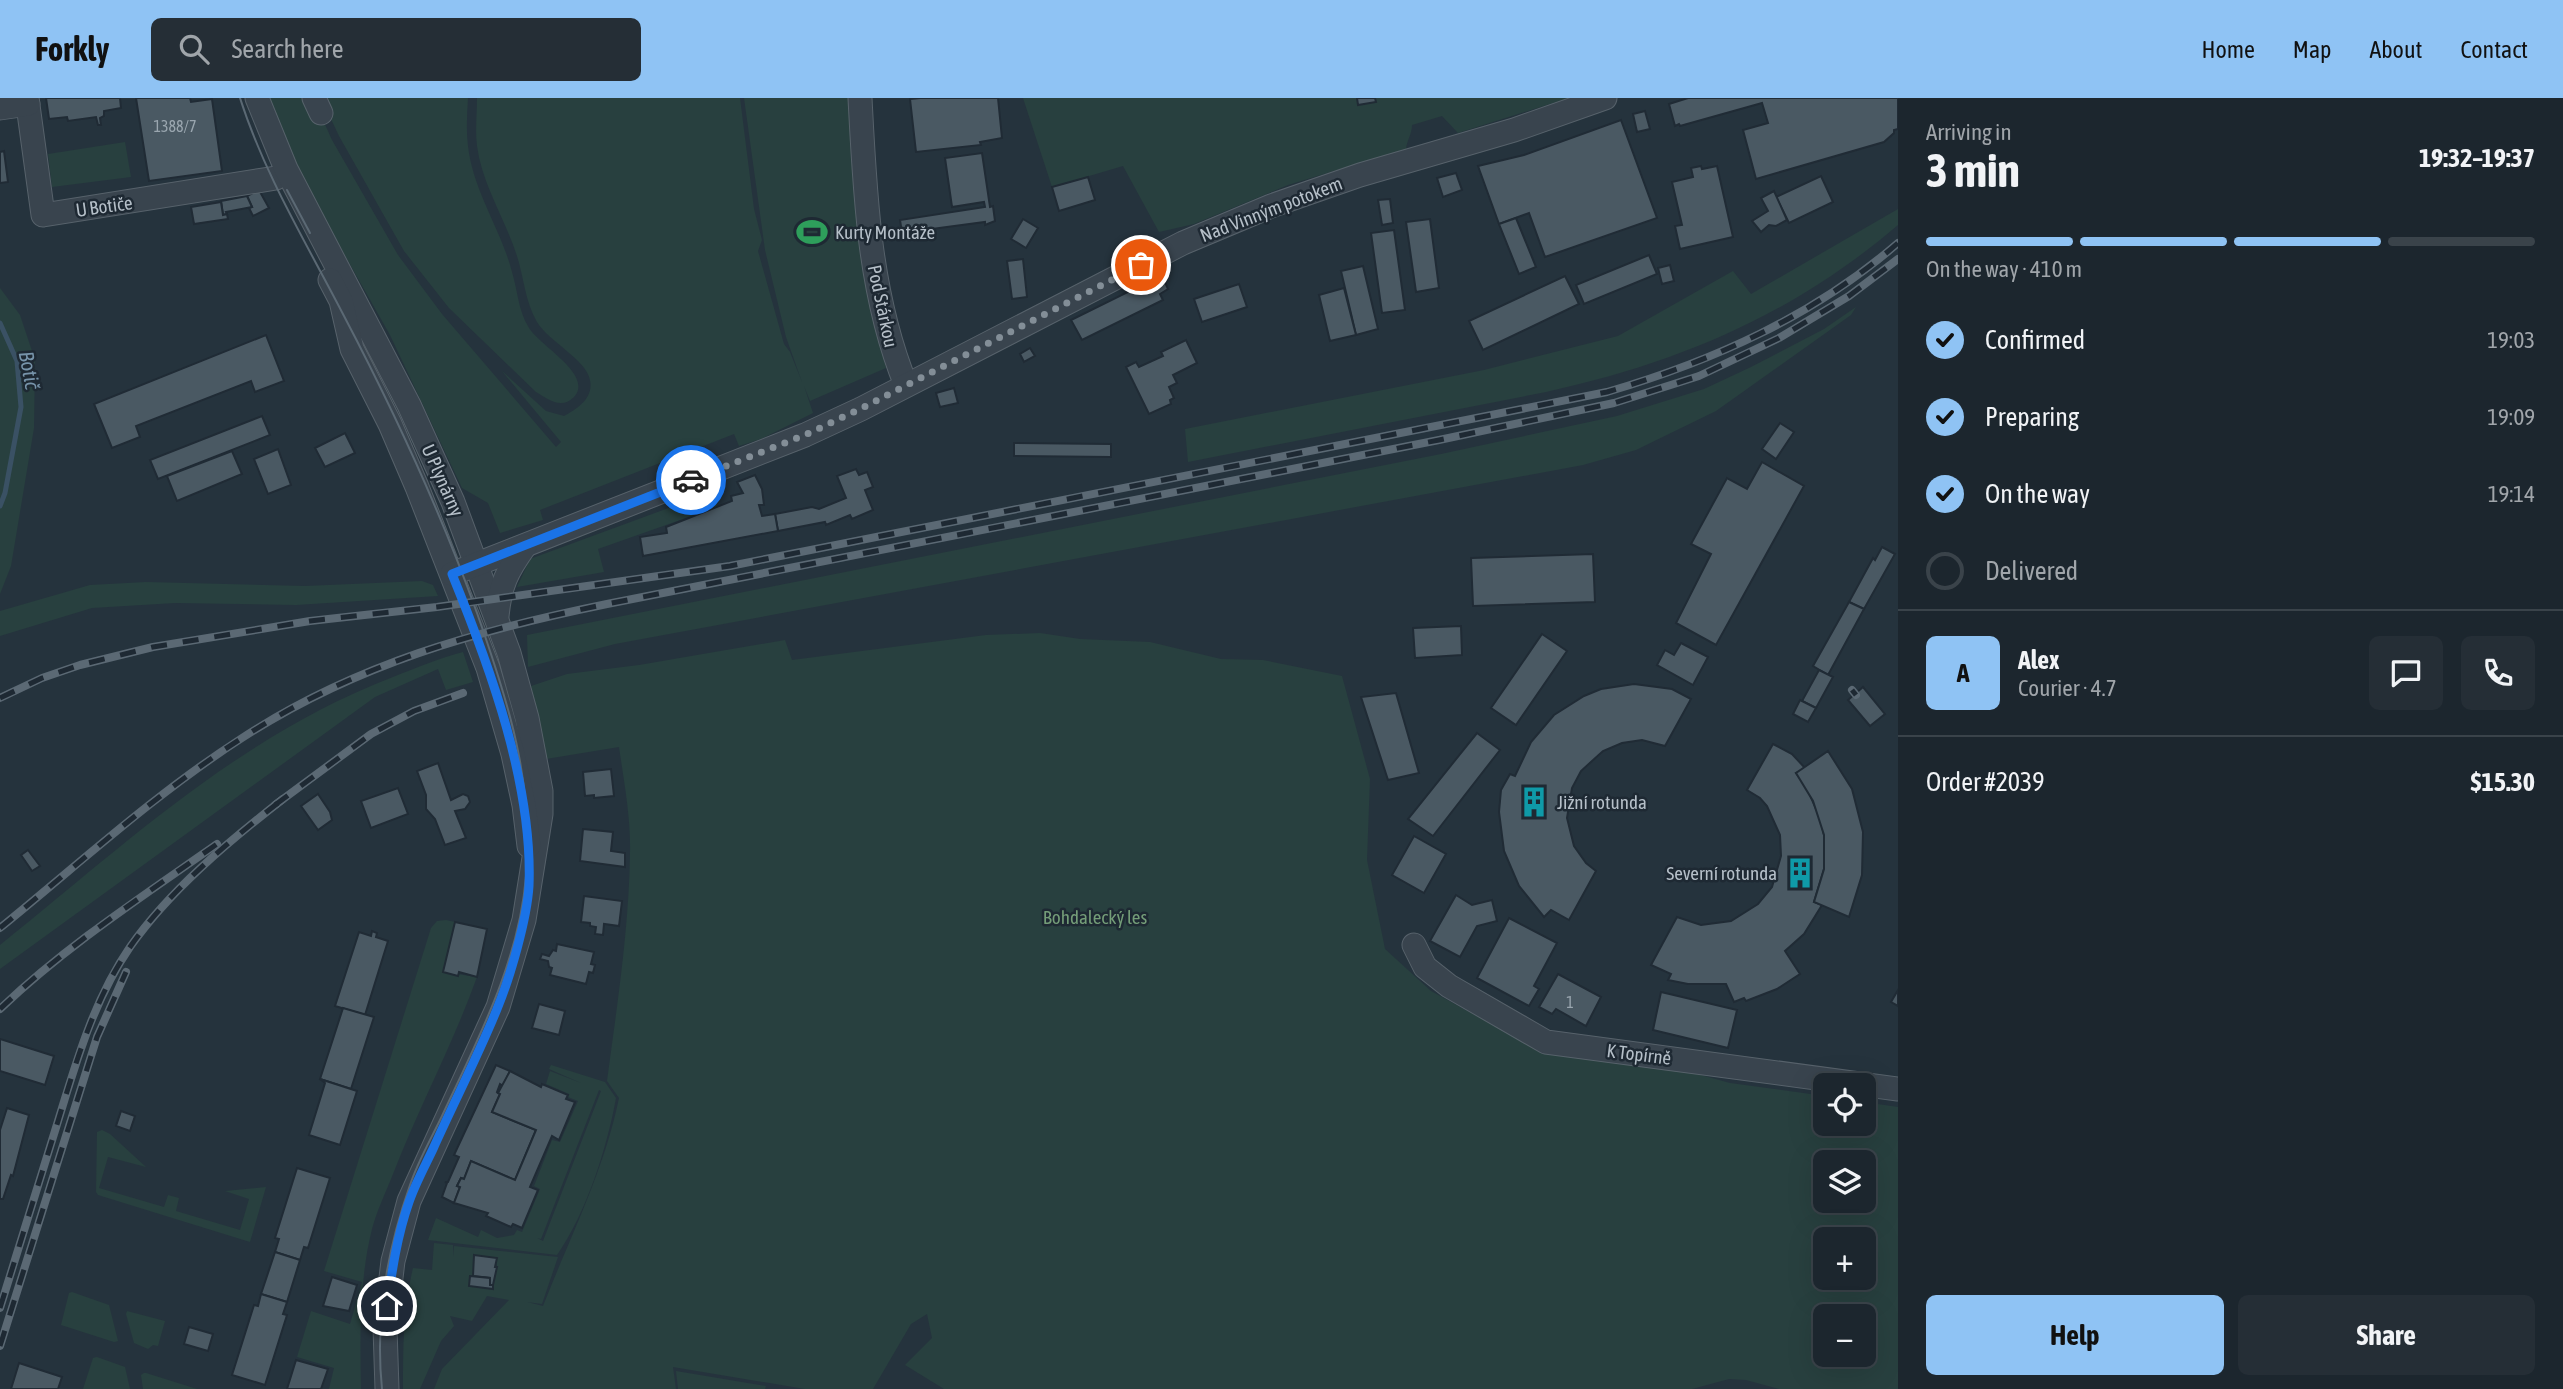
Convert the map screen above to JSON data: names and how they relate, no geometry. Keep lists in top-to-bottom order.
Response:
{
  "streets": {
    "street": [
      "U Botiče",
      "Nad Vinným potokem",
      "Pod Stárkou",
      "U Plynárny",
      "K Topírně"
    ]
  },
  "crossings": [
    ["U Botiče", "U Plynárny"],
    ["Nad Vinným potokem", "Pod Stárkou"],
    ["Nad Vinným potokem", "U Plynárny"]
  ],
  "water": ["Botič"],
  "parks": ["Bohdalecký les"],
  "places": {
    "sports": ["Kurty Montáže"],
    "building": ["Jižní rotunda", "Severní rotunda"]
  },
  "house_numbers": ["1388/7", "1"],
  "page": {
    "header": "Forkly",
    "search": "Search here",
    "nav": [
      "Home",
      "Map",
      "About",
      "Contact"
    ],
    "heading": ["3 min", "Arriving in", "19:32–19:37"],
    "panel": [
      "Alex",
      "Courier · 4.7",
      "Order #2039",
      "$15.30"
    ],
    "bar": "On the way · 410 m",
    "list": [
      ["Confirmed", "19:03"],
      ["Preparing", "19:09"],
      ["On the way", "19:14"],
      "Delivered"
    ],
    "round": "A",
    "map_buttons": ["+", "−"],
    "buttons": ["Help", "Share"]
  }
}
